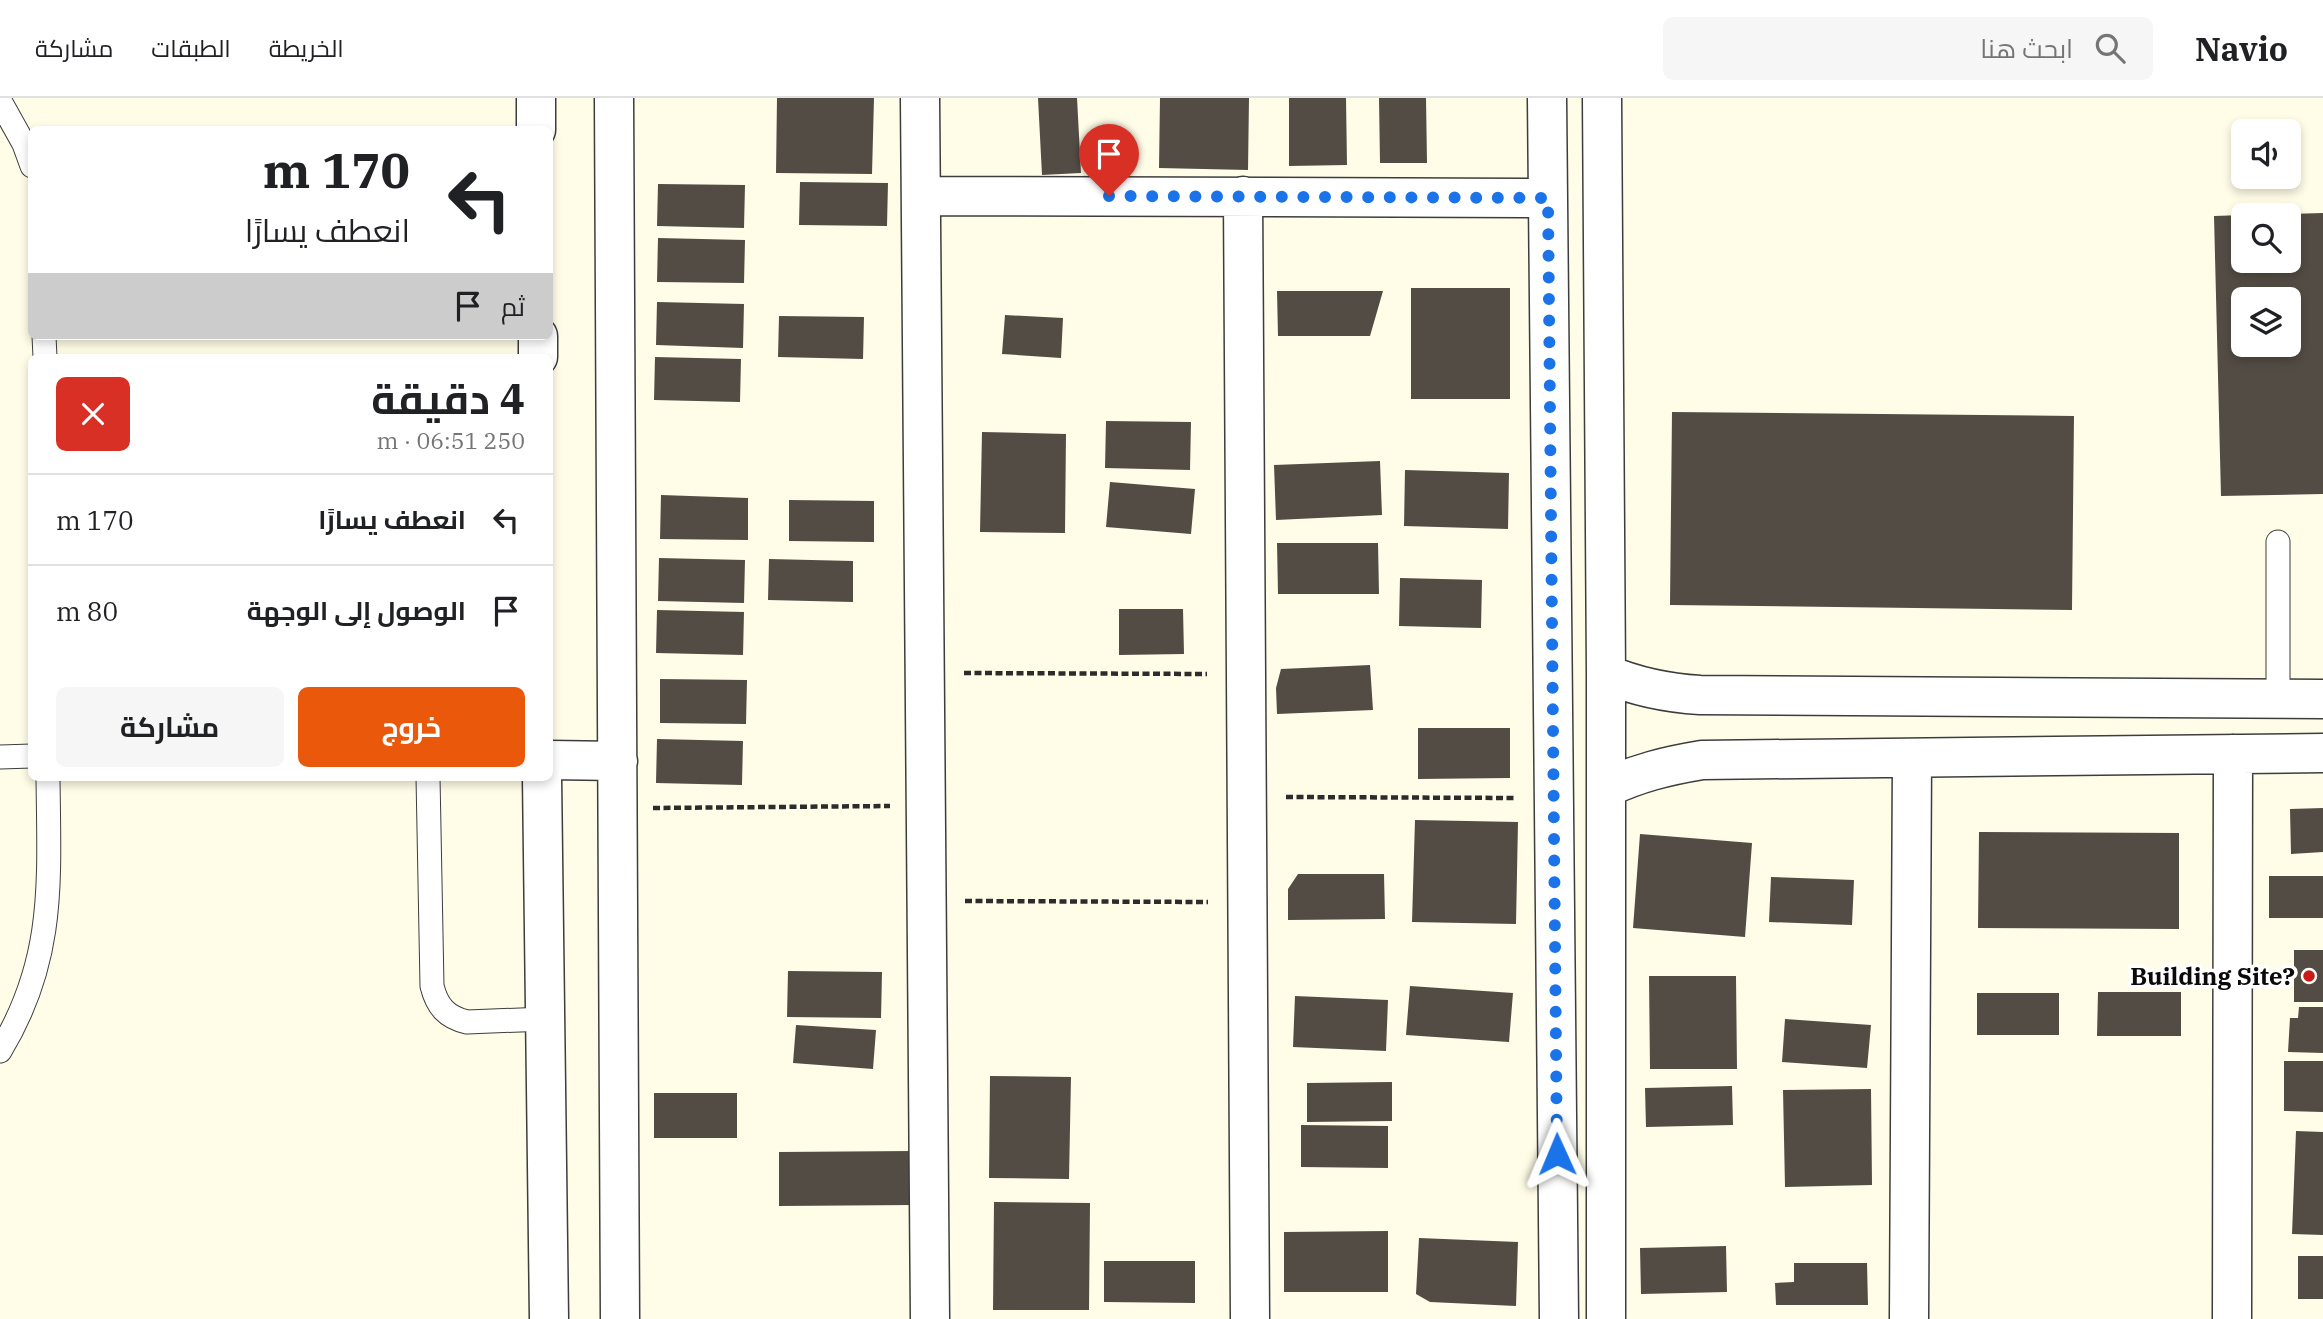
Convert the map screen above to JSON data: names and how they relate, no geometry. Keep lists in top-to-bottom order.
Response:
{
  "places": ["Building Site?"],
  "page": {
    "header": "Navio",
    "search": "ابحث هنا",
    "nav": ["الخريطة", "الطبقات", "مشاركة"],
    "turn": ["170 m", "انعطف يسارًا"],
    "then": "ثم",
    "heading": ["4 دقيقة", "250 m · 06:51"],
    "list": [
      {
        "name": "انعطف يسارًا",
        "value": "170 m"
      },
      {
        "name": "الوصول إلى الوجهة",
        "value": "80 m"
      }
    ],
    "buttons": ["خروج", "مشاركة"]
  }
}
